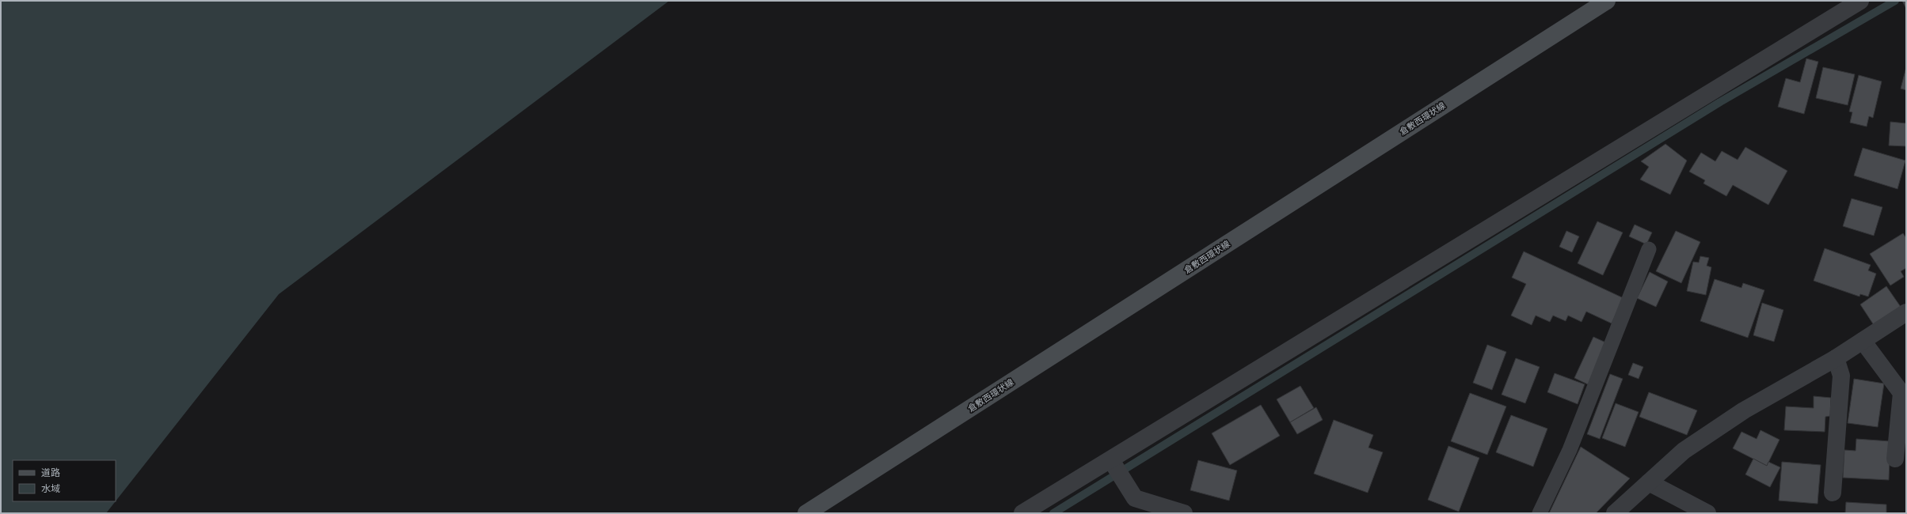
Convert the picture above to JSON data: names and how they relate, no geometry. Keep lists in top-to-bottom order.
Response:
{
  "streets": {
    "main road": ["倉敷西環状線"]
  },
  "legend": ["道路", "水域"]
}
